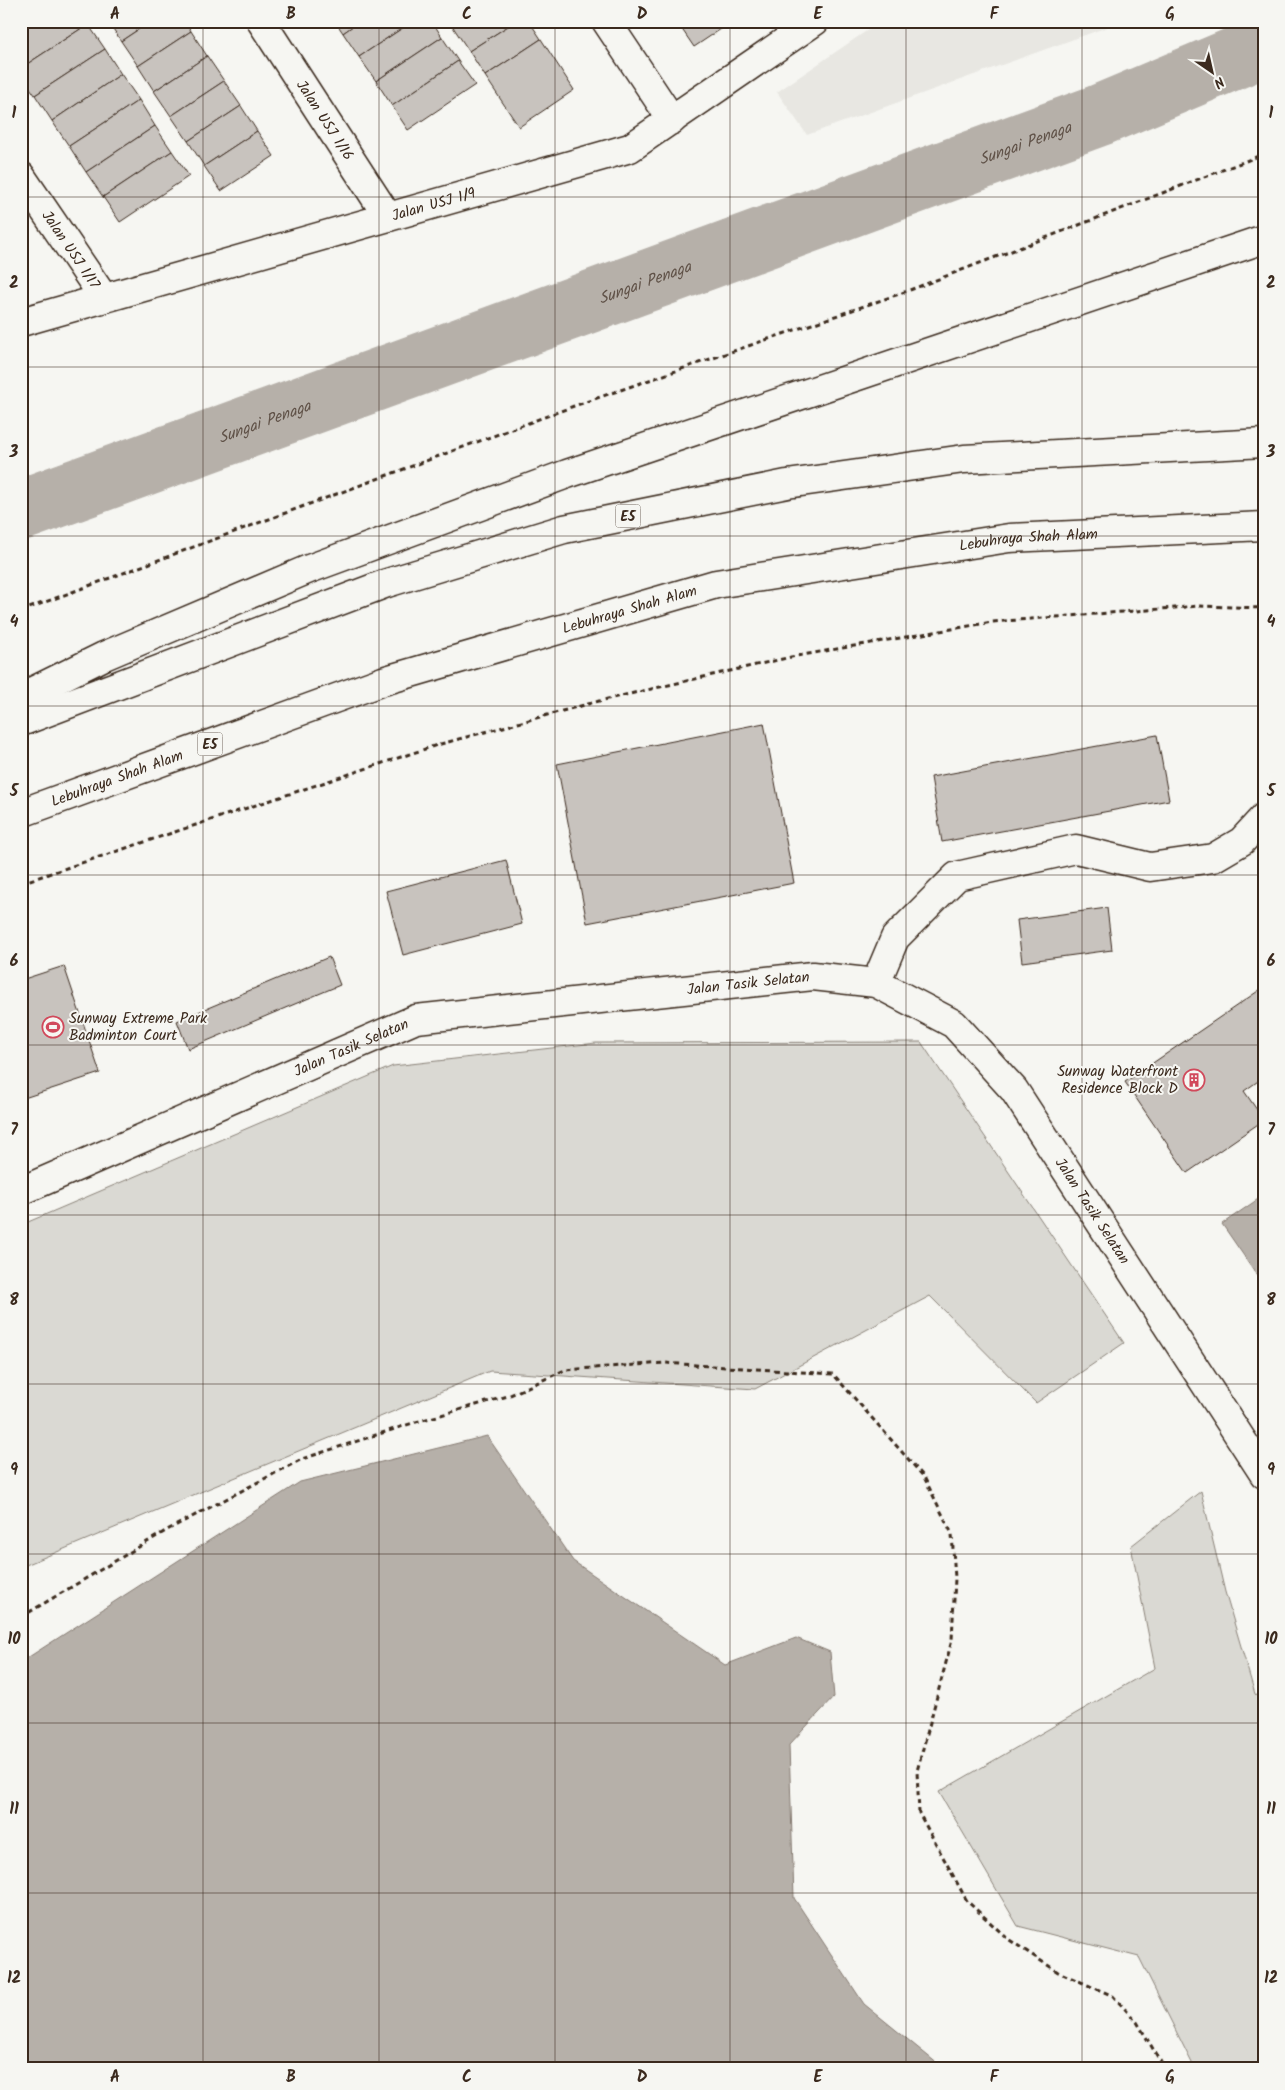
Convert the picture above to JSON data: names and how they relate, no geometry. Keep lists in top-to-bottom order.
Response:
{
  "streets": {
    "main road": [
      "Jalan USJ 1/16",
      "Jalan USJ 1/9",
      "Jalan USJ 1/17",
      "E5",
      "Lebuhraya Shah Alam",
      "Jalan Tasik Selatan"
    ]
  },
  "crossings": [
    ["Jalan USJ 1/16", "Jalan USJ 1/9"],
    ["Jalan USJ 1/9", "Jalan USJ 1/17"]
  ],
  "water": ["Sungai Penaga"],
  "places": {
    "sports": ["Sunway Extreme Park Badminton Court"],
    "building": ["Sunway Waterfront Residence Block D"]
  },
  "north": "bottom right",
  "grid": {
    "columns": [
      "A",
      "B",
      "C",
      "D",
      "E",
      "F",
      "G"
    ],
    "rows": [
      "1",
      "2",
      "3",
      "4",
      "5",
      "6",
      "7",
      "8",
      "9",
      "10",
      "11",
      "12"
    ]
  }
}
